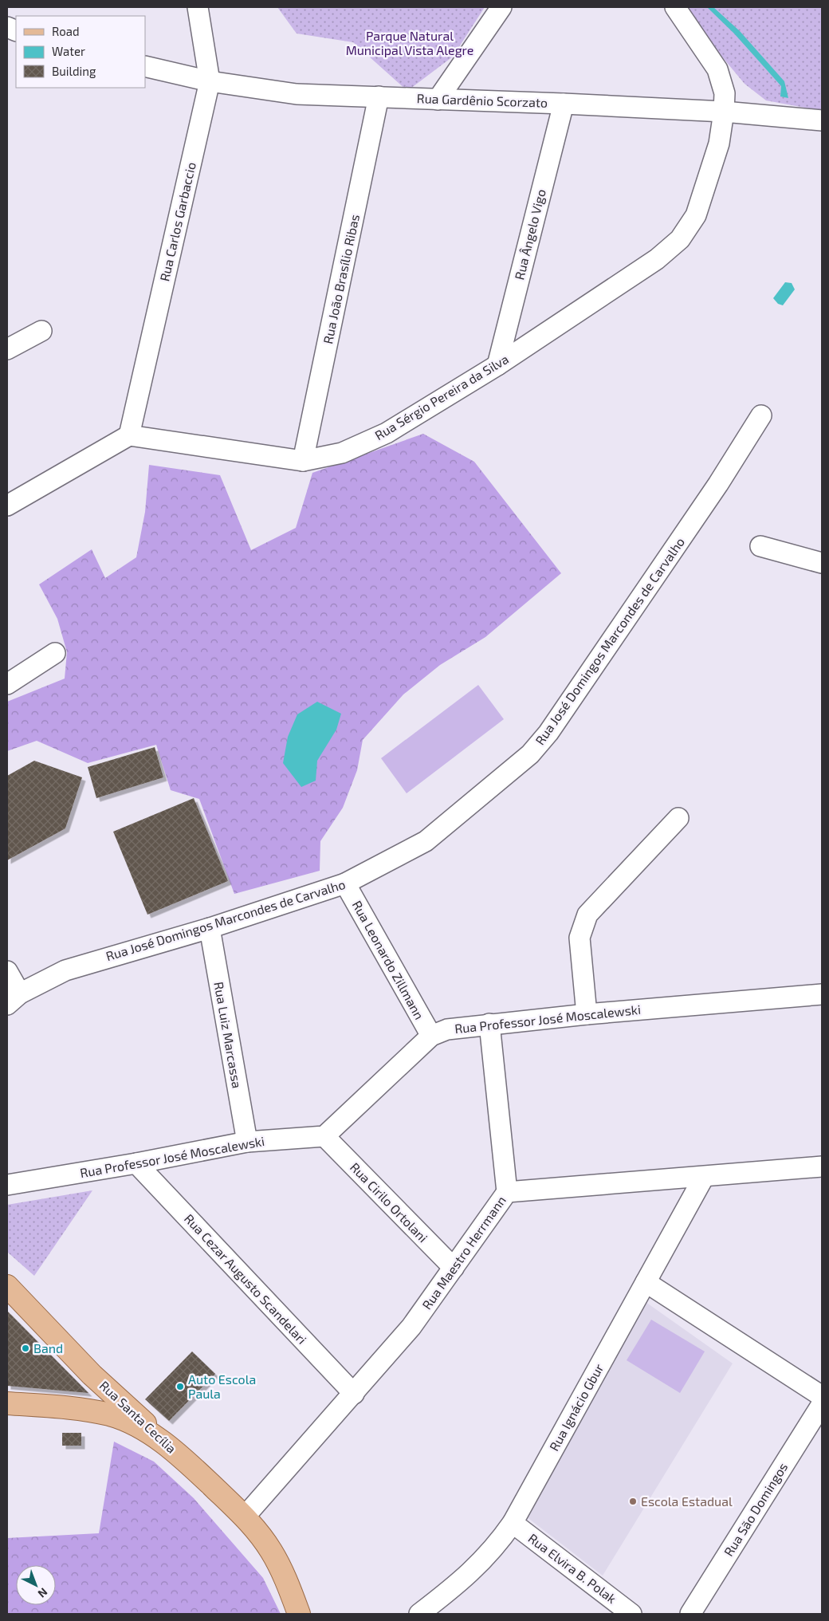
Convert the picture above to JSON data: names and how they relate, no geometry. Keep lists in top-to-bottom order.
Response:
{
  "streets": {
    "main road": ["Rua Santa Cecília"],
    "street": [
      "Rua Gardênio Scorzato",
      "Rua Carlos Garbaccio",
      "Rua Ângelo Vigo",
      "Rua João Brasílio Ribas",
      "Rua Sérgio Pereira da Silva",
      "Rua José Domingos Marcondes de Carvalho",
      "Rua Leonardo Zillmann",
      "Rua Professor José Moscalewski",
      "Rua Luiz Marcassa",
      "Rua Cirilo Ortolani",
      "Rua Maestro Herrmann",
      "Rua Cezar Augusto Scandelari",
      "Rua Ignácio Gbur",
      "Rua São Domingos",
      "Rua Elvira B. Polak"
    ]
  },
  "crossings": [
    ["Rua Gardênio Scorzato", "Rua Carlos Garbaccio"],
    ["Rua Gardênio Scorzato", "Rua Ângelo Vigo"],
    ["Rua Gardênio Scorzato", "Rua João Brasílio Ribas"],
    ["Rua Gardênio Scorzato", "Rua Sérgio Pereira da Silva"],
    ["Rua Carlos Garbaccio", "Rua Sérgio Pereira da Silva"],
    ["Rua Ângelo Vigo", "Rua Sérgio Pereira da Silva"],
    ["Rua João Brasílio Ribas", "Rua Sérgio Pereira da Silva"],
    ["Rua José Domingos Marcondes de Carvalho", "Rua Leonardo Zillmann"],
    ["Rua José Domingos Marcondes de Carvalho", "Rua Luiz Marcassa"],
    ["Rua Leonardo Zillmann", "Rua Professor José Moscalewski"],
    ["Rua Professor José Moscalewski", "Rua Luiz Marcassa"],
    ["Rua Professor José Moscalewski", "Rua Cirilo Ortolani"],
    ["Rua Professor José Moscalewski", "Rua Cezar Augusto Scandelari"],
    ["Rua Cirilo Ortolani", "Rua Maestro Herrmann"],
    ["Rua Maestro Herrmann", "Rua Cezar Augusto Scandelari"],
    ["Rua Maestro Herrmann", "Rua Ignácio Gbur"],
    ["Rua Ignácio Gbur", "Rua Elvira B. Polak"]
  ],
  "parks": ["Parque Natural Municipal Vista Alegre"],
  "places": ["Band", "Auto Escola Paula", "Escola Estadual"],
  "legend": ["Road", "Water", "Building"],
  "north": "bottom right"
}
